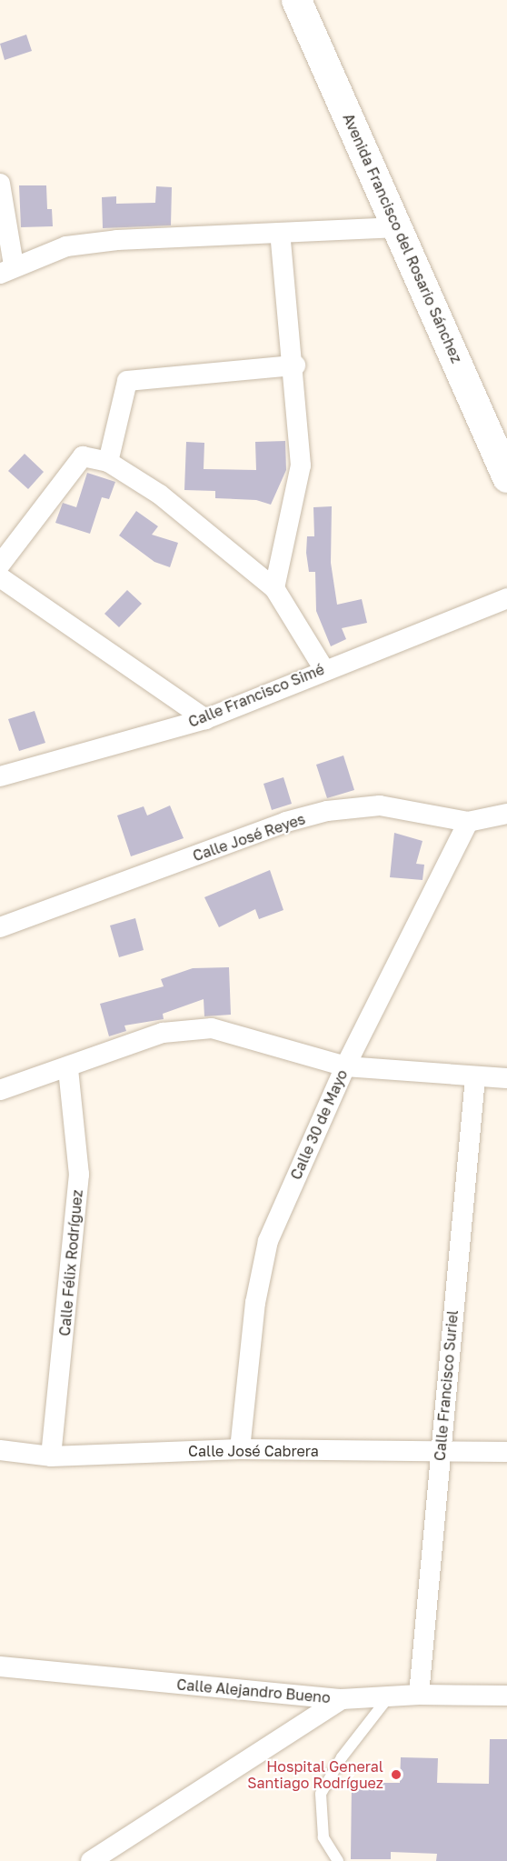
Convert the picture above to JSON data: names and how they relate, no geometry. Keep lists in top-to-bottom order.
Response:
{
  "streets": {
    "main road": ["Avenida Francisco del Rosario Sánchez"],
    "street": [
      "Calle Francisco Simé",
      "Calle José Reyes",
      "Calle 30 de Mayo",
      "Calle Félix Rodríguez",
      "Calle Francisco Suriel",
      "Calle José Cabrera",
      "Calle Alejandro Bueno"
    ]
  },
  "crossings": [
    ["Calle José Reyes", "Calle 30 de Mayo"],
    ["Calle 30 de Mayo", "Calle José Cabrera"],
    ["Calle Félix Rodríguez", "Calle José Cabrera"],
    ["Calle Francisco Suriel", "Calle José Cabrera"],
    ["Calle Francisco Suriel", "Calle Alejandro Bueno"]
  ],
  "places": ["Hospital General Santiago Rodríguez"]
}
